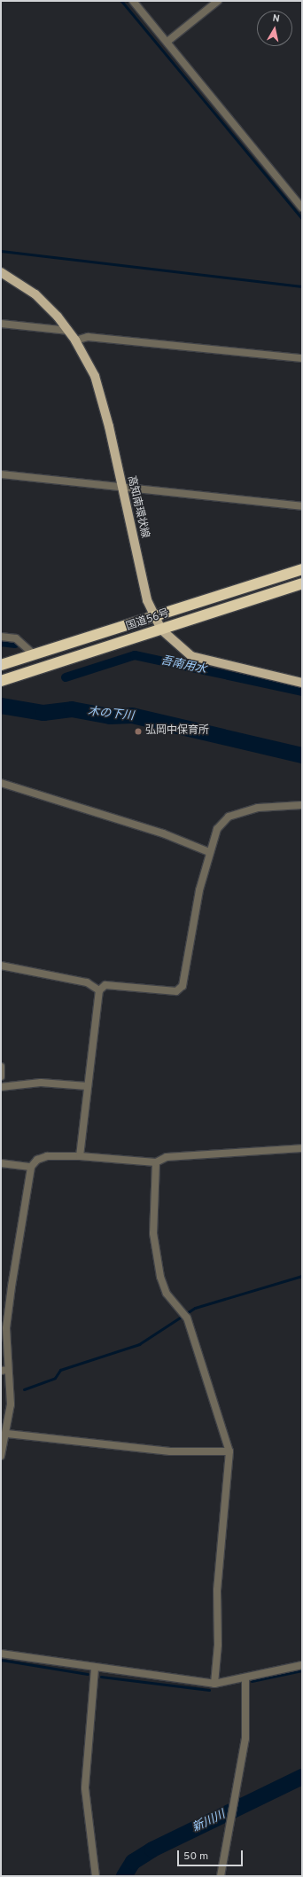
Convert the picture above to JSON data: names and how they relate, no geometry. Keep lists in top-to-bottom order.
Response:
{
  "streets": {
    "highway": ["国道56号"],
    "main road": ["高知南環状線"]
  },
  "crossings": [
    ["高知南環状線", "国道56号"]
  ],
  "water": ["吾南用水", "木の下川", "新川川"],
  "places": ["弘岡中保育所"],
  "scale_bar": "50 m",
  "north": "top"
}
